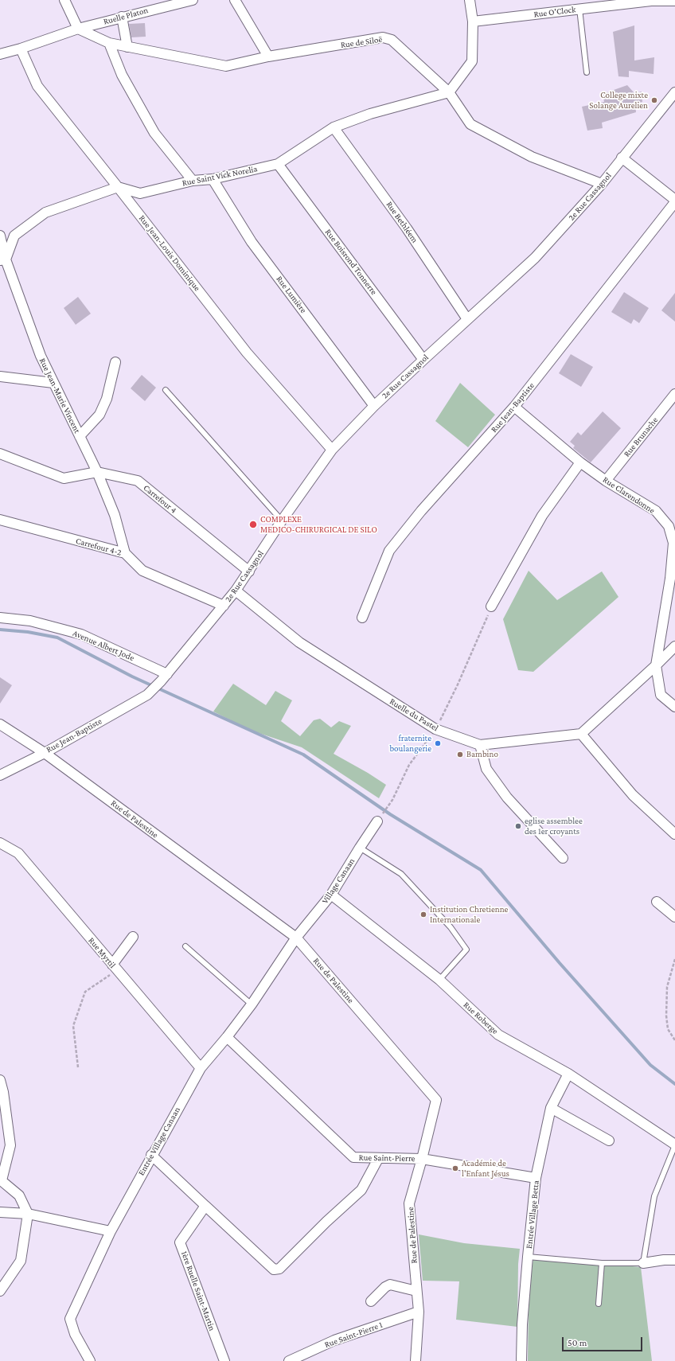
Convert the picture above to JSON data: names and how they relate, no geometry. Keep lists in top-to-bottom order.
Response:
{
  "streets": {
    "street": [
      "Rue O'Clock",
      "Ruelle Platon",
      "Rue de Siloë",
      "Rue Saint Vick Norelia",
      "2e Rue Cassagnol",
      "Rue Bethléem",
      "Rue Jean-Louis Dominique",
      "Rue Boisrond Tonnerre",
      "Rue Lumière",
      "Rue Jean-Marie Vincent",
      "Rue Jean-Baptiste",
      "Rue Brunache",
      "Rue Clarendonne",
      "Carrefour 4",
      "Carrefour 4-2",
      "Avenue Albert Jode",
      "Ruelle du Pastel",
      "Rue de Palestine",
      "Village Canaan",
      "Rue Myrtil",
      "Rue Roberge",
      "Entrée Village Canaan",
      "Rue Saint-Pierre",
      "Entrée Village Betta",
      "1ère Ruelle Saint-Martin",
      "Rue Saint-Pierre 1"
    ]
  },
  "crossings": [
    ["Ruelle Platon", "Rue de Siloë"],
    ["Ruelle Platon", "Rue Jean-Louis Dominique"],
    ["Rue de Siloë", "Rue Saint Vick Norelia"],
    ["Rue de Siloë", "2e Rue Cassagnol"],
    ["Rue Saint Vick Norelia", "Rue Bethléem"],
    ["Rue Saint Vick Norelia", "Rue Jean-Louis Dominique"],
    ["Rue Saint Vick Norelia", "Rue Boisrond Tonnerre"],
    ["Rue Saint Vick Norelia", "Rue Lumière"],
    ["2e Rue Cassagnol", "Rue Bethléem"],
    ["2e Rue Cassagnol", "Rue Jean-Louis Dominique"],
    ["2e Rue Cassagnol", "Rue Boisrond Tonnerre"],
    ["2e Rue Cassagnol", "Rue Lumière"],
    ["2e Rue Cassagnol", "Rue Jean-Baptiste"],
    ["2e Rue Cassagnol", "Carrefour 4"],
    ["2e Rue Cassagnol", "Carrefour 4-2"],
    ["2e Rue Cassagnol", "Avenue Albert Jode"],
    ["2e Rue Cassagnol", "Ruelle du Pastel"],
    ["Rue Jean-Marie Vincent", "Carrefour 4"],
    ["Rue Jean-Marie Vincent", "Carrefour 4-2"],
    ["Rue Jean-Baptiste", "Rue Clarendonne"],
    ["Rue Jean-Baptiste", "Rue de Palestine"],
    ["Rue Brunache", "Rue Clarendonne"],
    ["Rue de Palestine", "Village Canaan"],
    ["Rue de Palestine", "Entrée Village Canaan"],
    ["Rue de Palestine", "Rue Saint-Pierre"],
    ["Rue de Palestine", "Rue Saint-Pierre 1"],
    ["Village Canaan", "Rue Roberge"],
    ["Village Canaan", "Entrée Village Canaan"],
    ["Rue Myrtil", "Entrée Village Canaan"],
    ["Rue Roberge", "Entrée Village Betta"],
    ["Entrée Village Canaan", "Rue Saint-Pierre"],
    ["Rue Saint-Pierre", "Entrée Village Betta"]
  ],
  "places": [
    "College mixte Solange Aurelien",
    "COMPLEXE MEDICO-CHIRURGICAL DE SILO",
    "fraternite boulangerie",
    "Bambino",
    "eglise assemblee des 1er croyants",
    "Institution Chretienne Internationale",
    "Académie de l'Enfant Jésus"
  ],
  "scale_bar": "50 m"
}
